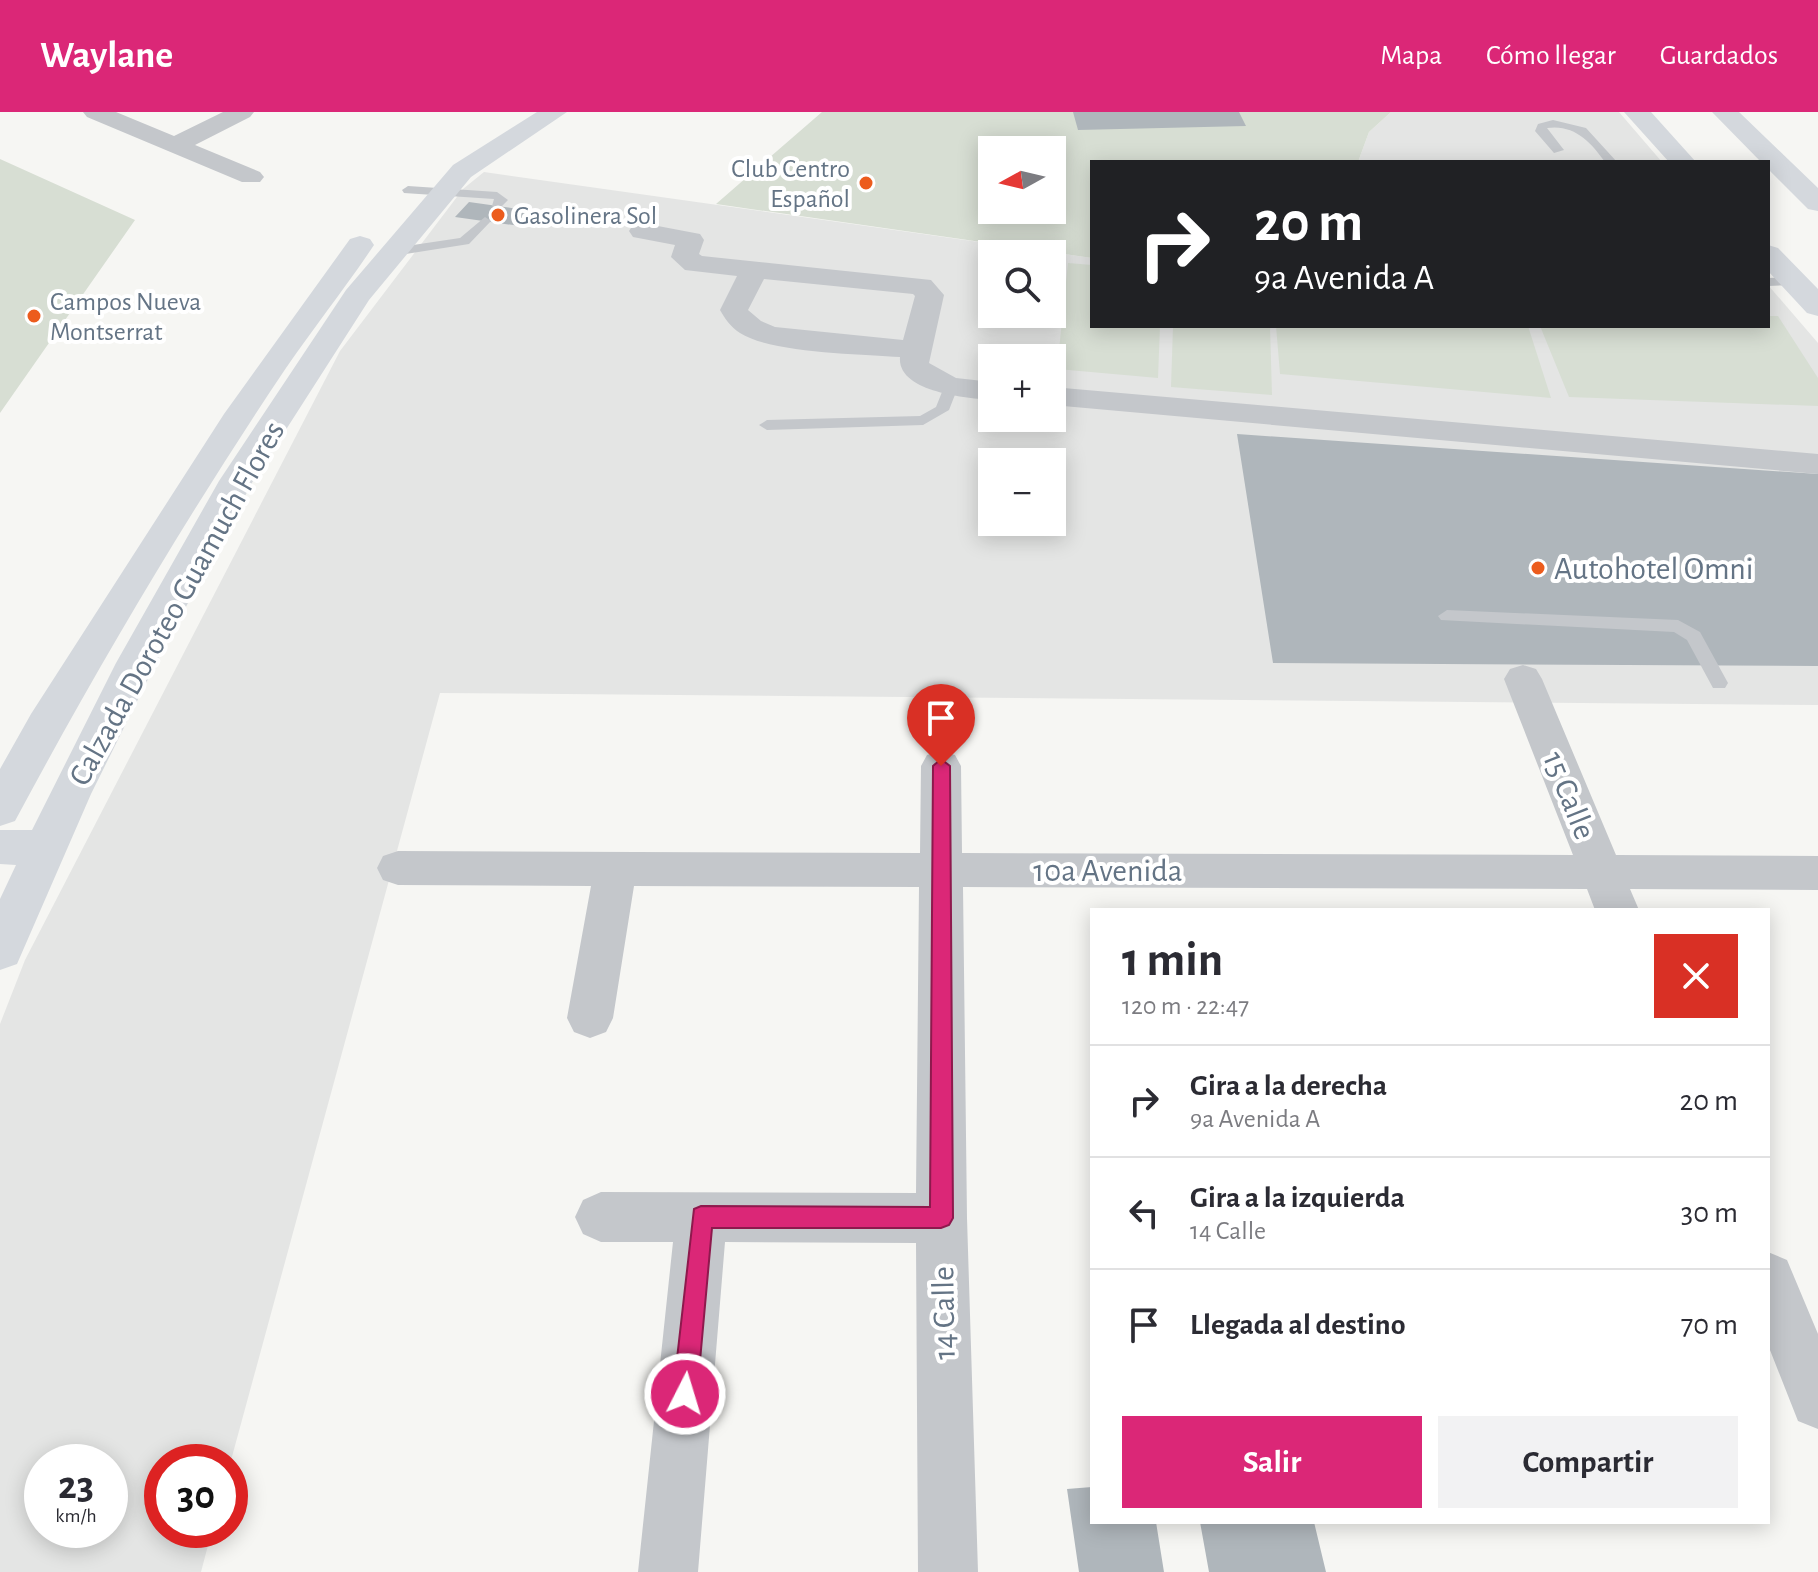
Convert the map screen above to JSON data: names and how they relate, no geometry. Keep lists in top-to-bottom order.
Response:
{
  "streets": {
    "main road": ["Calzada Doroteo Guamuch Flores"],
    "street": ["15 Calle", "10a Avenida", "14 Calle"]
  },
  "crossings": [
    ["15 Calle", "10a Avenida"],
    ["10a Avenida", "14 Calle"]
  ],
  "places": [
    "Club Centro Español",
    "Gasolinera Sol",
    "Campos Nueva Montserrat",
    "Autohotel Omni"
  ],
  "north": "left",
  "page": {
    "header": "Waylane",
    "nav": ["Mapa", "Cómo llegar", "Guardados"],
    "map_buttons": ["+", "−"],
    "turn": ["20 m", "9a Avenida A"],
    "heading": ["1 min", "120 m · 22:47"],
    "list": [
      {
        "name": "Gira a la derecha",
        "note": "9a Avenida A",
        "value": "20 m"
      },
      {
        "name": "Gira a la izquierda",
        "note": "14 Calle",
        "value": "30 m"
      },
      {
        "name": "Llegada al destino",
        "value": "70 m"
      }
    ],
    "buttons": ["Salir", "Compartir"],
    "speed": "23 km/h",
    "limit": "30"
  }
}
